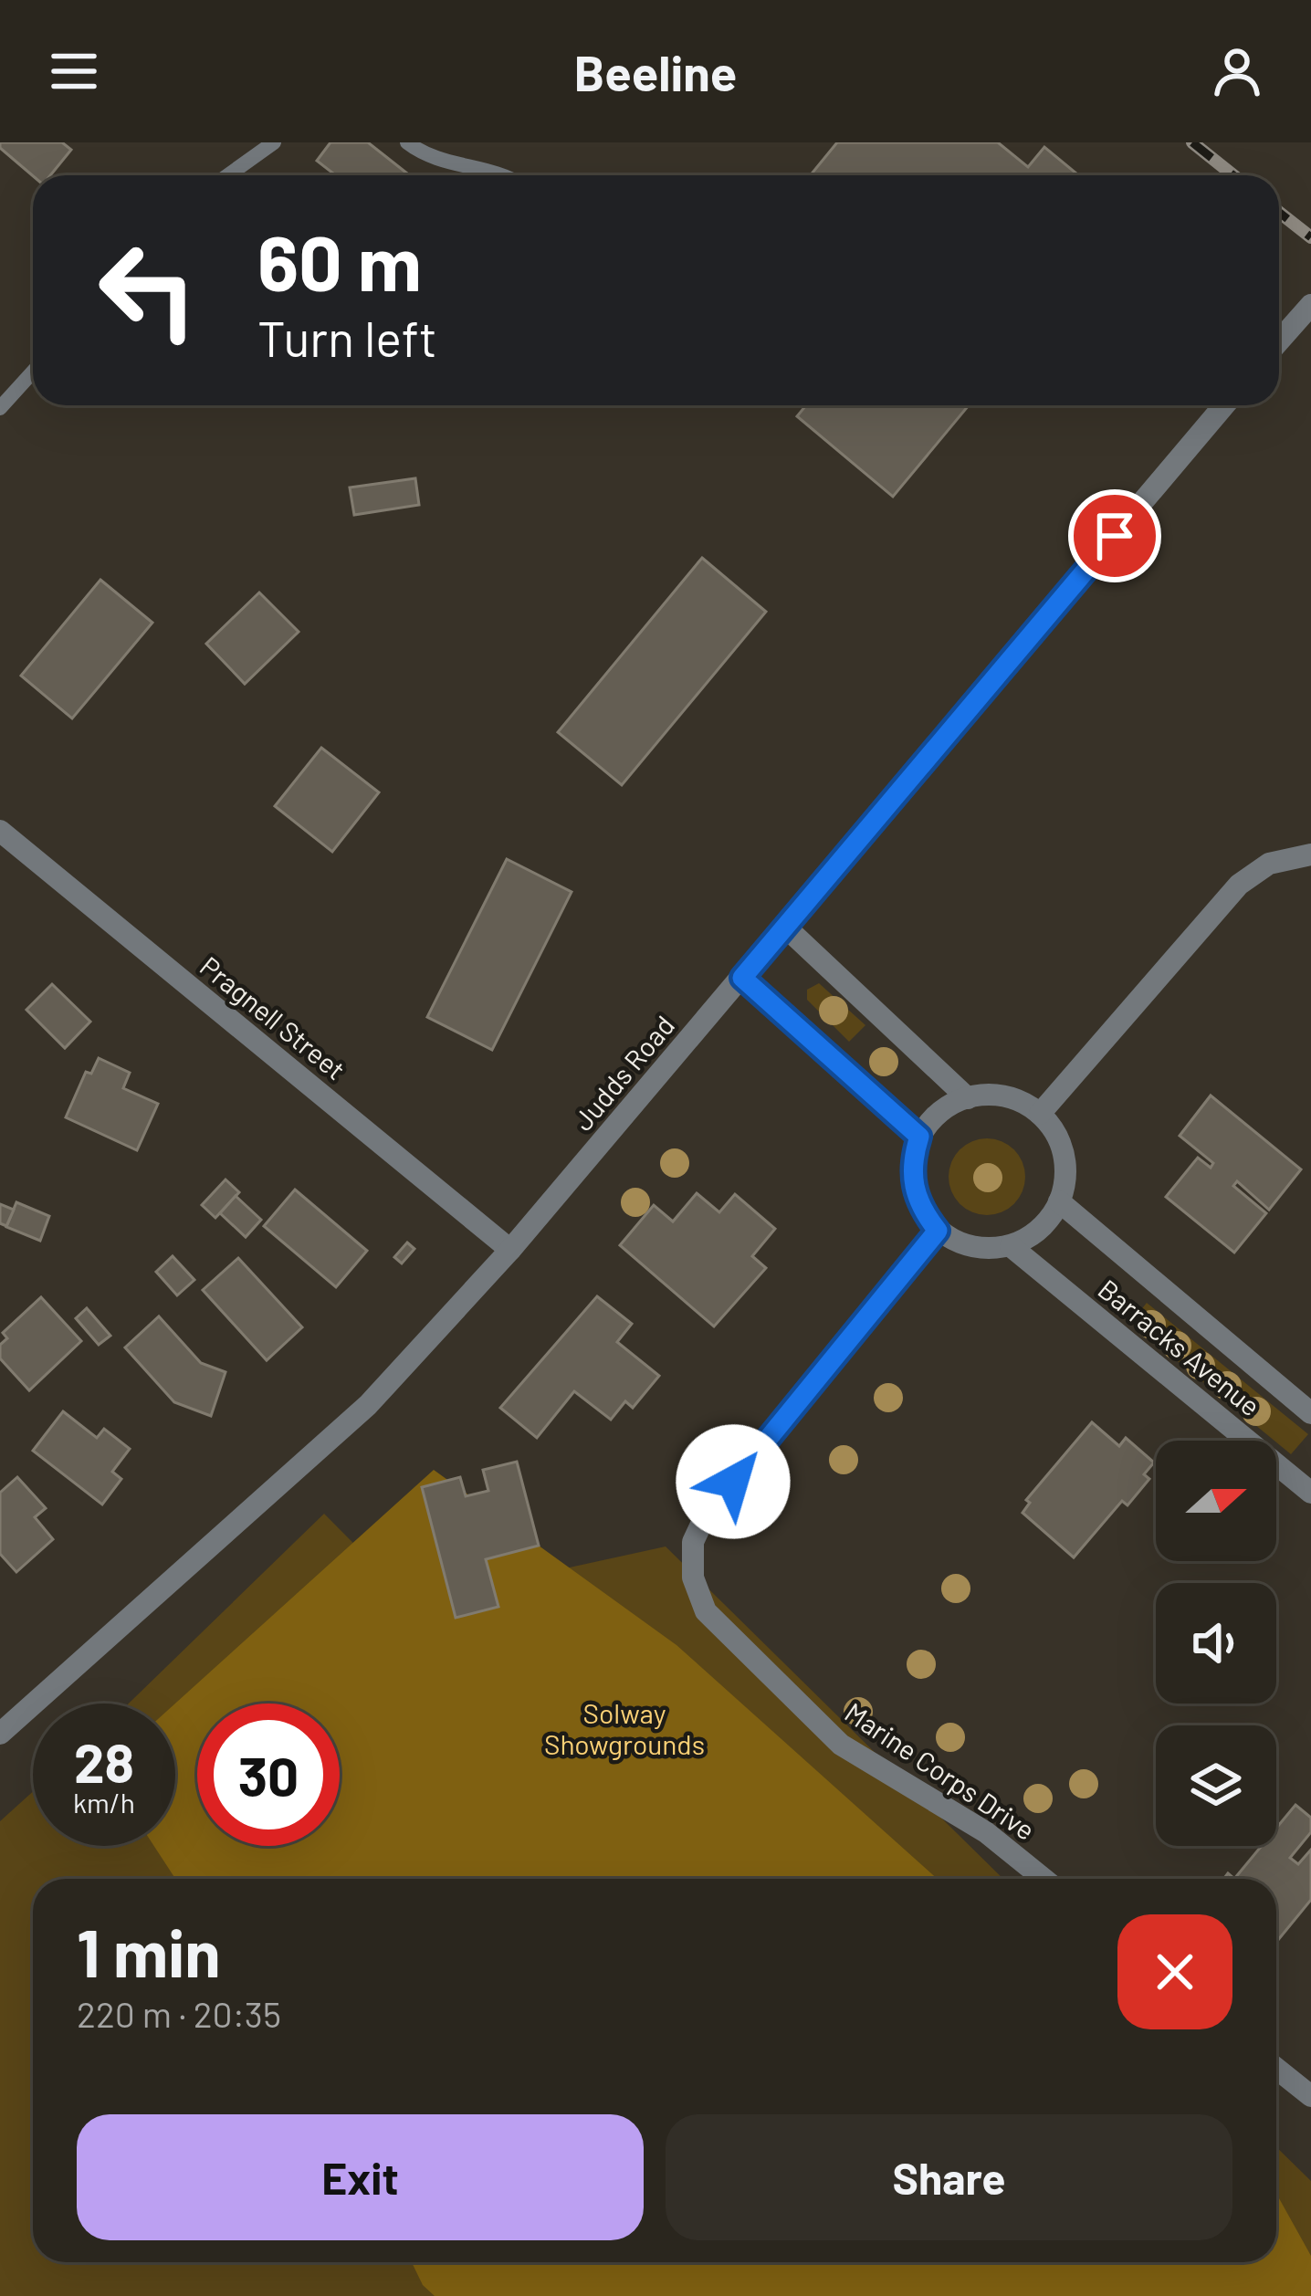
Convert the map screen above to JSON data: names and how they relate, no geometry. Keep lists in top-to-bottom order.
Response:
{
  "streets": {
    "street": [
      "Pragnell Street",
      "Judds Road",
      "Barracks Avenue",
      "Marine Corps Drive"
    ]
  },
  "crossings": [
    ["Pragnell Street", "Judds Road"],
    ["Barracks Avenue", "Marine Corps Drive"]
  ],
  "parks": ["Solway Showgrounds"],
  "north": "right",
  "page": {
    "header": "Beeline",
    "turn": ["60 m", "Turn left"],
    "speed": "28 km/h",
    "limit": "30",
    "heading": ["1 min", "220 m · 20:35"],
    "buttons": ["Exit", "Share"]
  }
}
